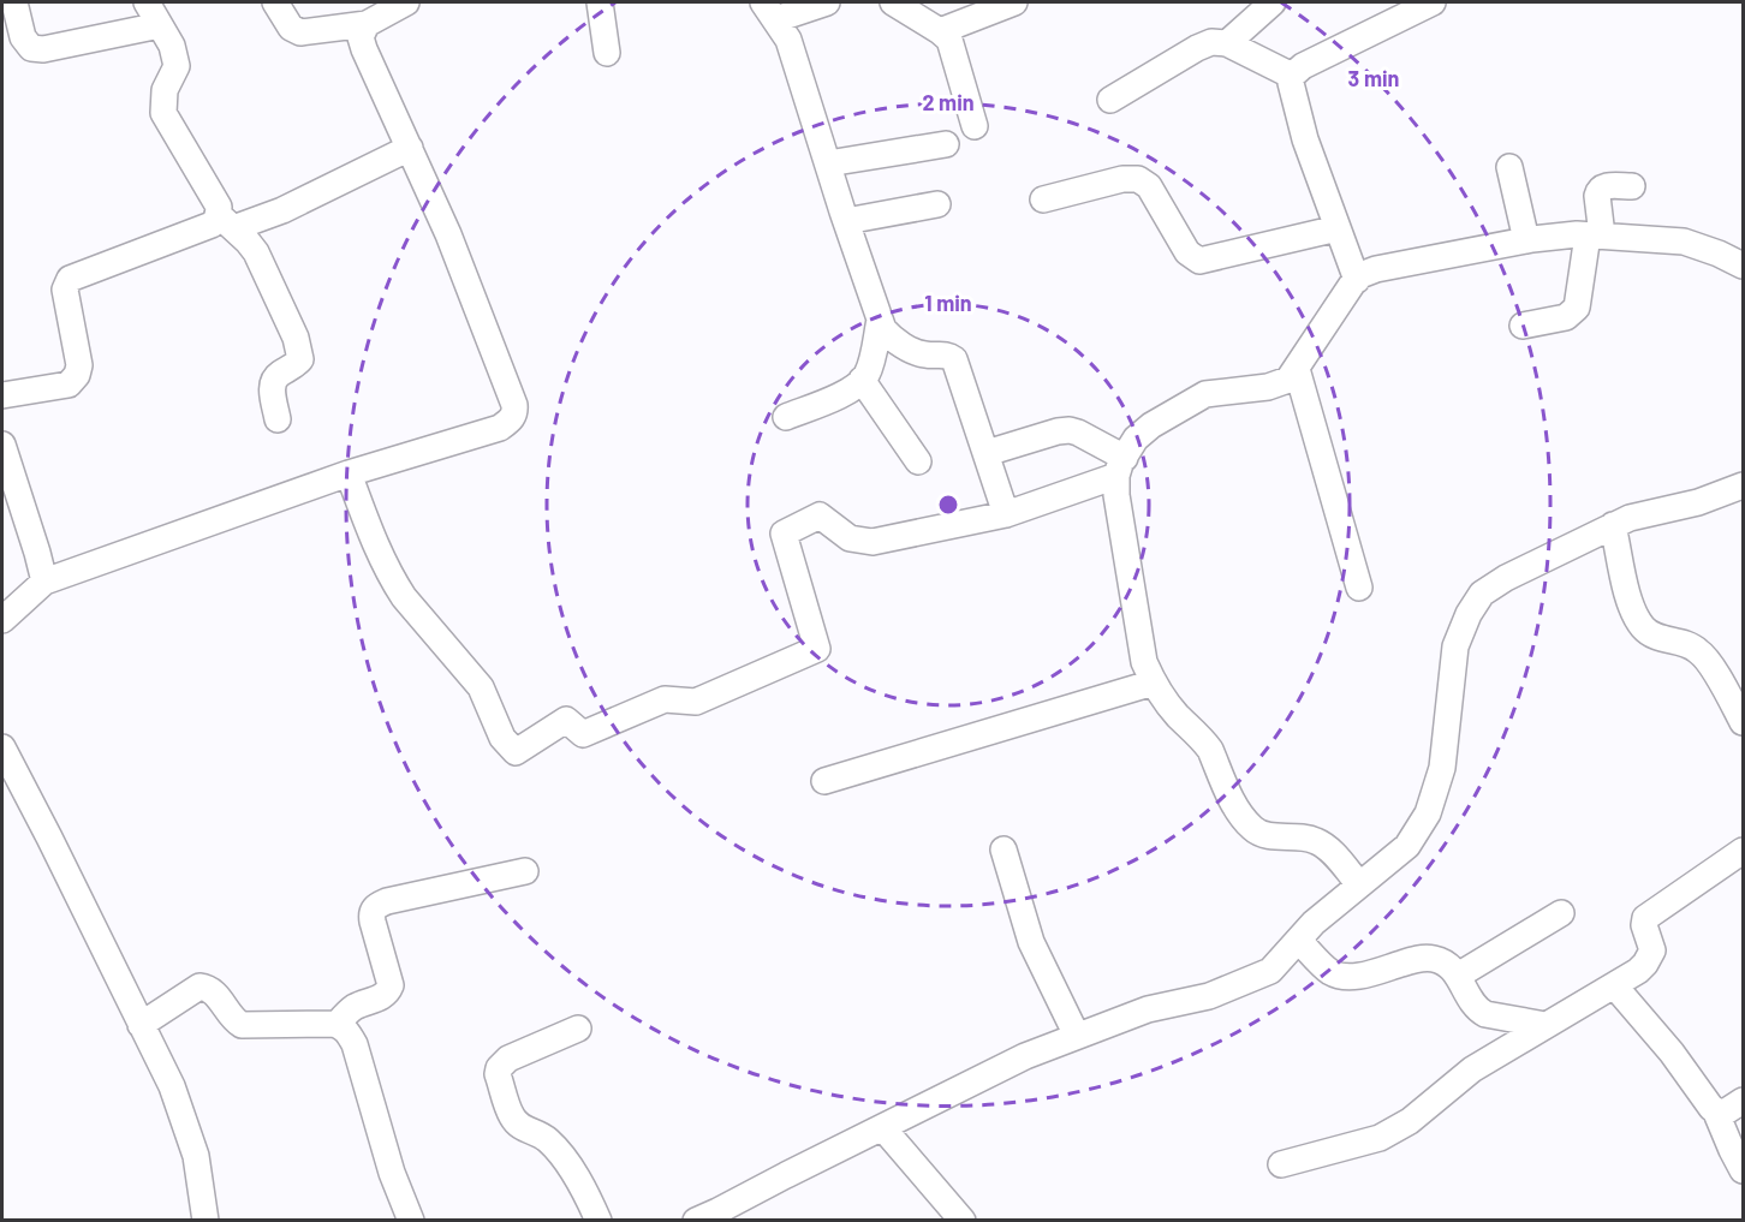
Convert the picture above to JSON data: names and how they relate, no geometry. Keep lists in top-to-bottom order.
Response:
{
  "rings": ["3 min", "2 min", "1 min"]
}
